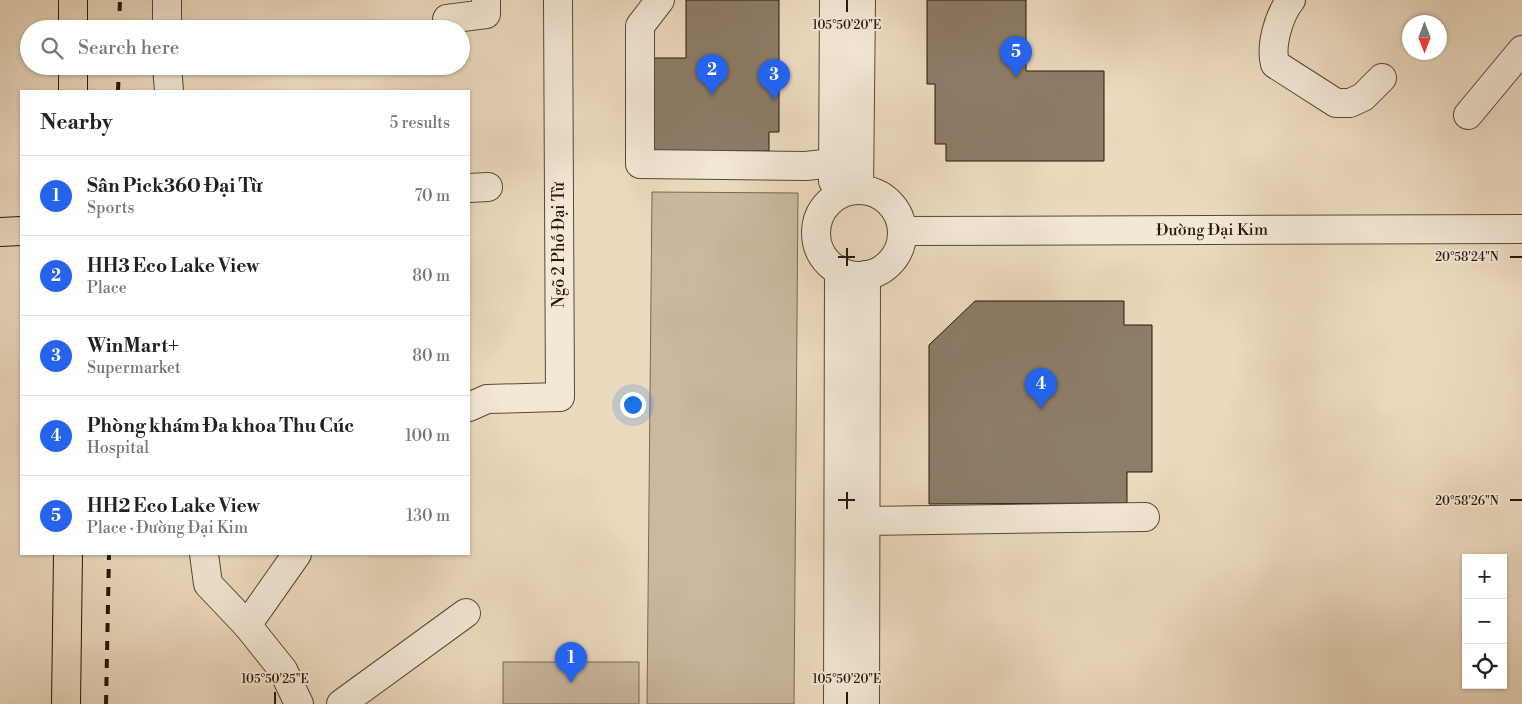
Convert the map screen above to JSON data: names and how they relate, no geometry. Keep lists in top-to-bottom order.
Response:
{
  "streets": {
    "street": ["Đường Đại Kim", "Ngõ 2 Phố Đại Từ"]
  },
  "north": "bottom",
  "page": {
    "search": "Search here",
    "pins": [
      "5",
      "2",
      "3",
      "4",
      "1"
    ],
    "heading": ["Nearby", "5 results"],
    "list": [
      {
        "mark": "1",
        "name": "Sân Pick360 Đại Từ",
        "note": "Sports",
        "value": "70 m"
      },
      {
        "mark": "2",
        "name": "HH3 Eco Lake View",
        "note": "Place",
        "value": "80 m"
      },
      {
        "mark": "3",
        "name": "WinMart+",
        "note": "Supermarket",
        "value": "80 m"
      },
      {
        "mark": "4",
        "name": "Phòng khám Đa khoa Thu Cúc",
        "note": "Hospital",
        "value": "100 m"
      },
      {
        "mark": "5",
        "name": "HH2 Eco Lake View",
        "note": "Place · Đường Đại Kim",
        "value": "130 m"
      }
    ],
    "map_buttons": ["+", "−"]
  },
  "coordinates": [
    "105°50'20\"E",
    "20°58'24\"N",
    "20°58'26\"N",
    "105°50'25\"E"
  ]
}
